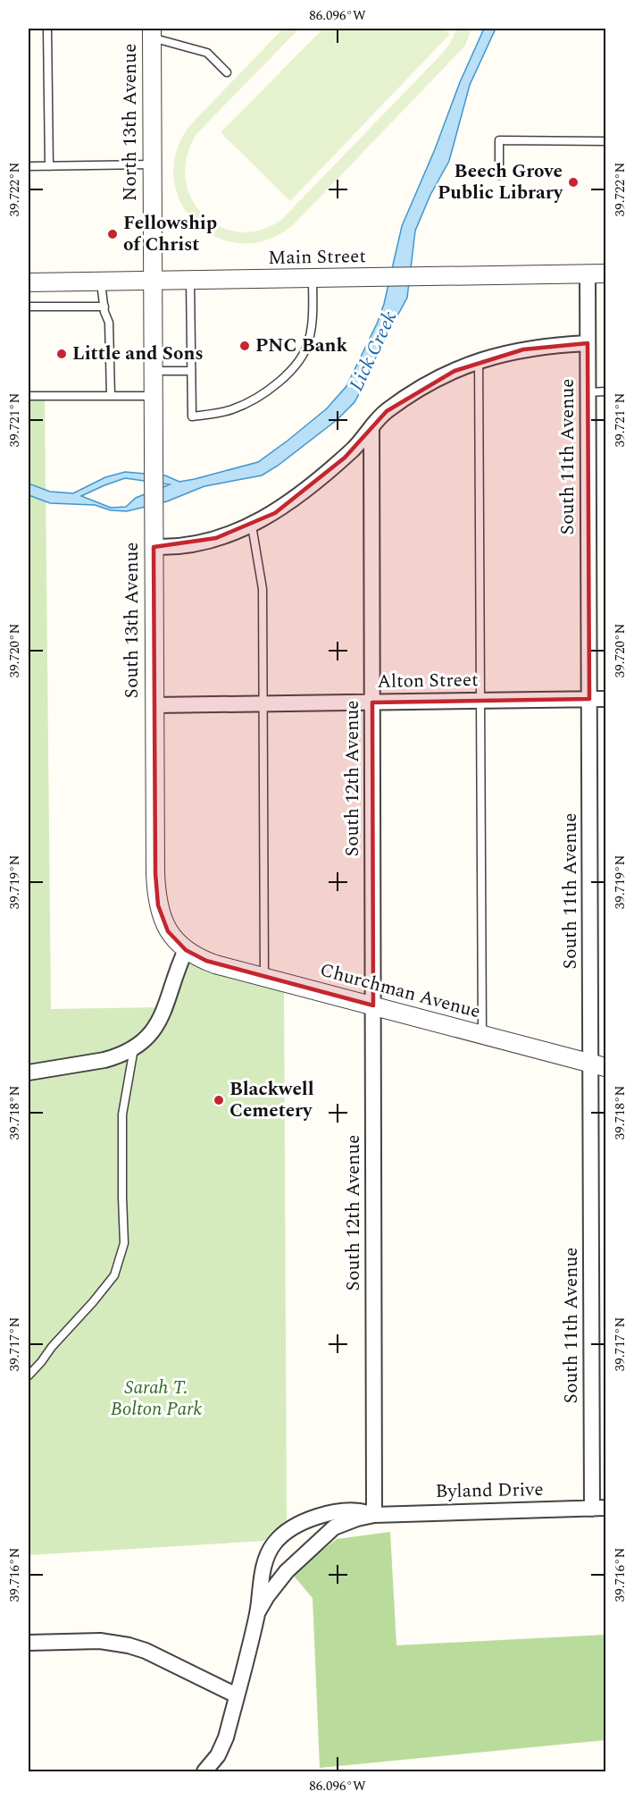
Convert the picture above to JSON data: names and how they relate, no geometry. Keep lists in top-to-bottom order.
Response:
{
  "streets": {
    "street": [
      "North 13th Avenue",
      "Main Street",
      "South 11th Avenue",
      "South 13th Avenue",
      "Alton Street",
      "South 12th Avenue",
      "Churchman Avenue",
      "Byland Drive"
    ]
  },
  "crossings": [
    ["North 13th Avenue", "Main Street"],
    ["North 13th Avenue", "South 13th Avenue"],
    ["Main Street", "South 11th Avenue"],
    ["Main Street", "South 13th Avenue"],
    ["South 11th Avenue", "Alton Street"],
    ["South 11th Avenue", "Churchman Avenue"],
    ["South 11th Avenue", "Byland Drive"],
    ["South 13th Avenue", "Alton Street"],
    ["South 13th Avenue", "Churchman Avenue"],
    ["Alton Street", "South 12th Avenue"],
    ["South 12th Avenue", "Churchman Avenue"],
    ["South 12th Avenue", "Byland Drive"]
  ],
  "water": ["Lick Creek"],
  "parks": ["Sarah T. Bolton Park"],
  "places": [
    "Beech Grove Public Library",
    "Fellowship of Christ",
    "PNC Bank",
    "Little and Sons",
    "Blackwell Cemetery"
  ],
  "coordinates": [
    "86.096°W",
    "39.722°N",
    "39.721°N",
    "39.720°N",
    "39.719°N",
    "39.718°N",
    "39.717°N",
    "39.716°N"
  ]
}
